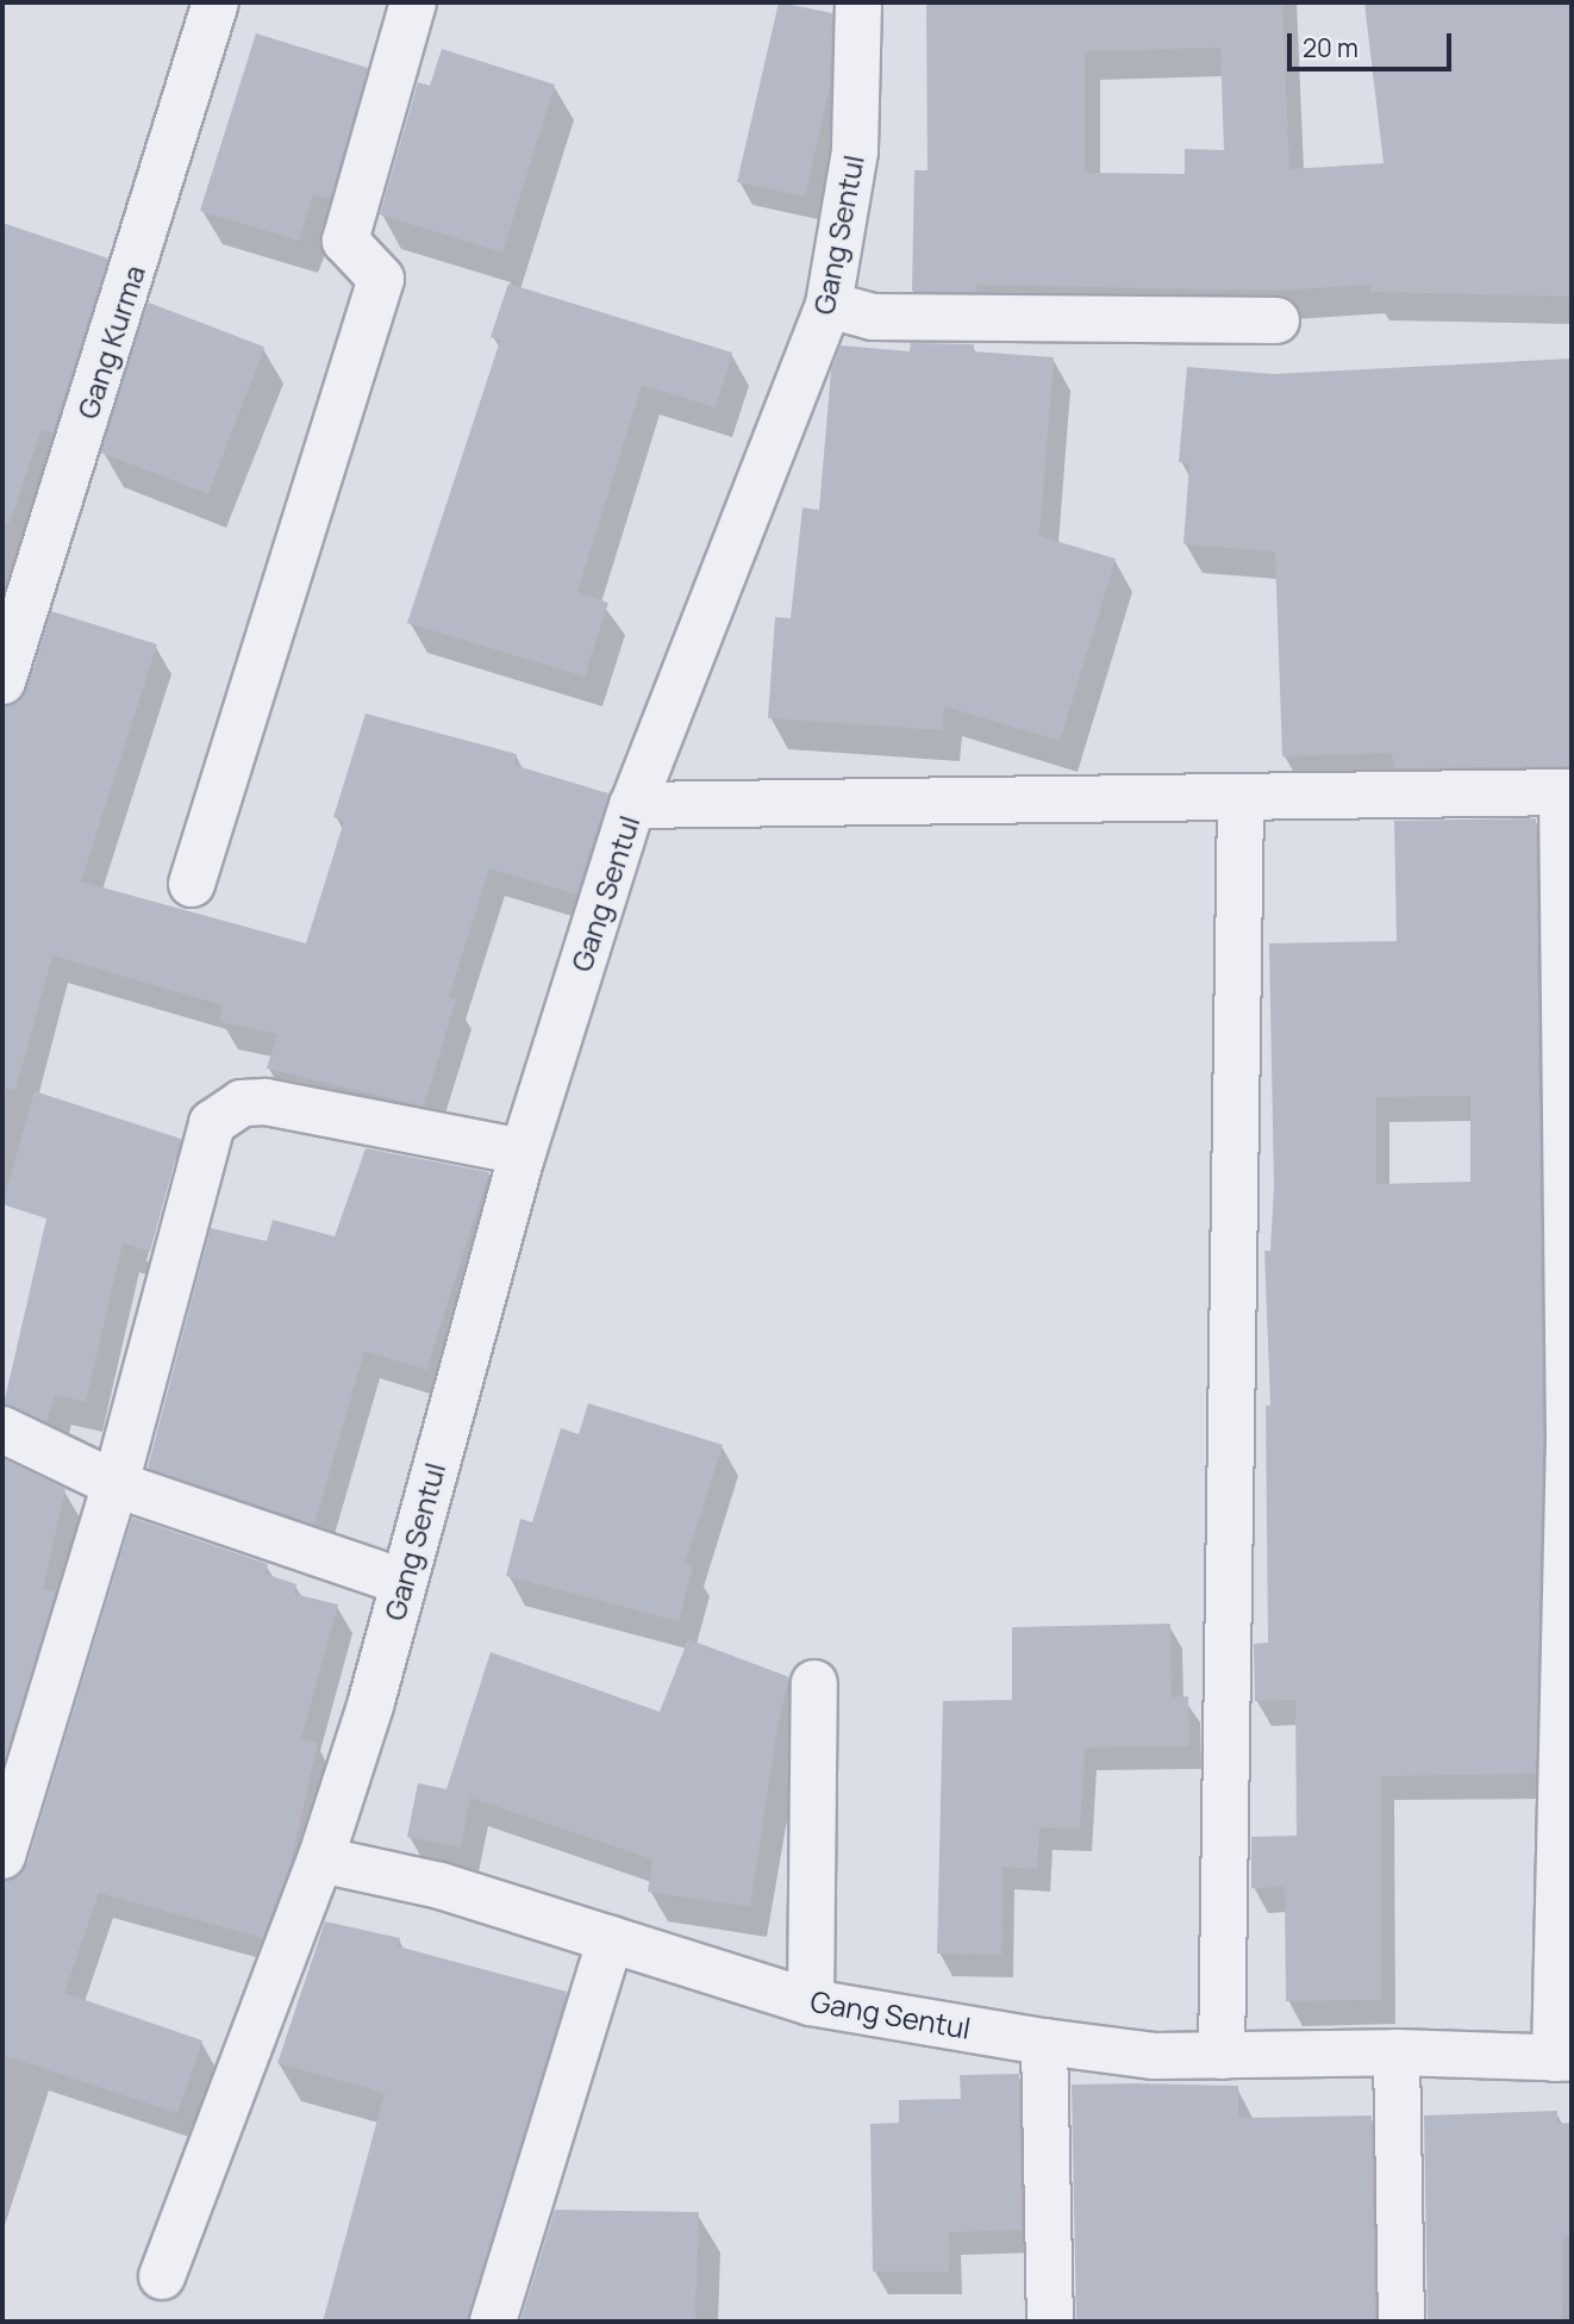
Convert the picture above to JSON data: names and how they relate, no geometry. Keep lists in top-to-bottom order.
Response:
{
  "streets": {
    "street": ["Gang Sentul", "Gang Kurma"]
  },
  "scale_bar": "20 m"
}
